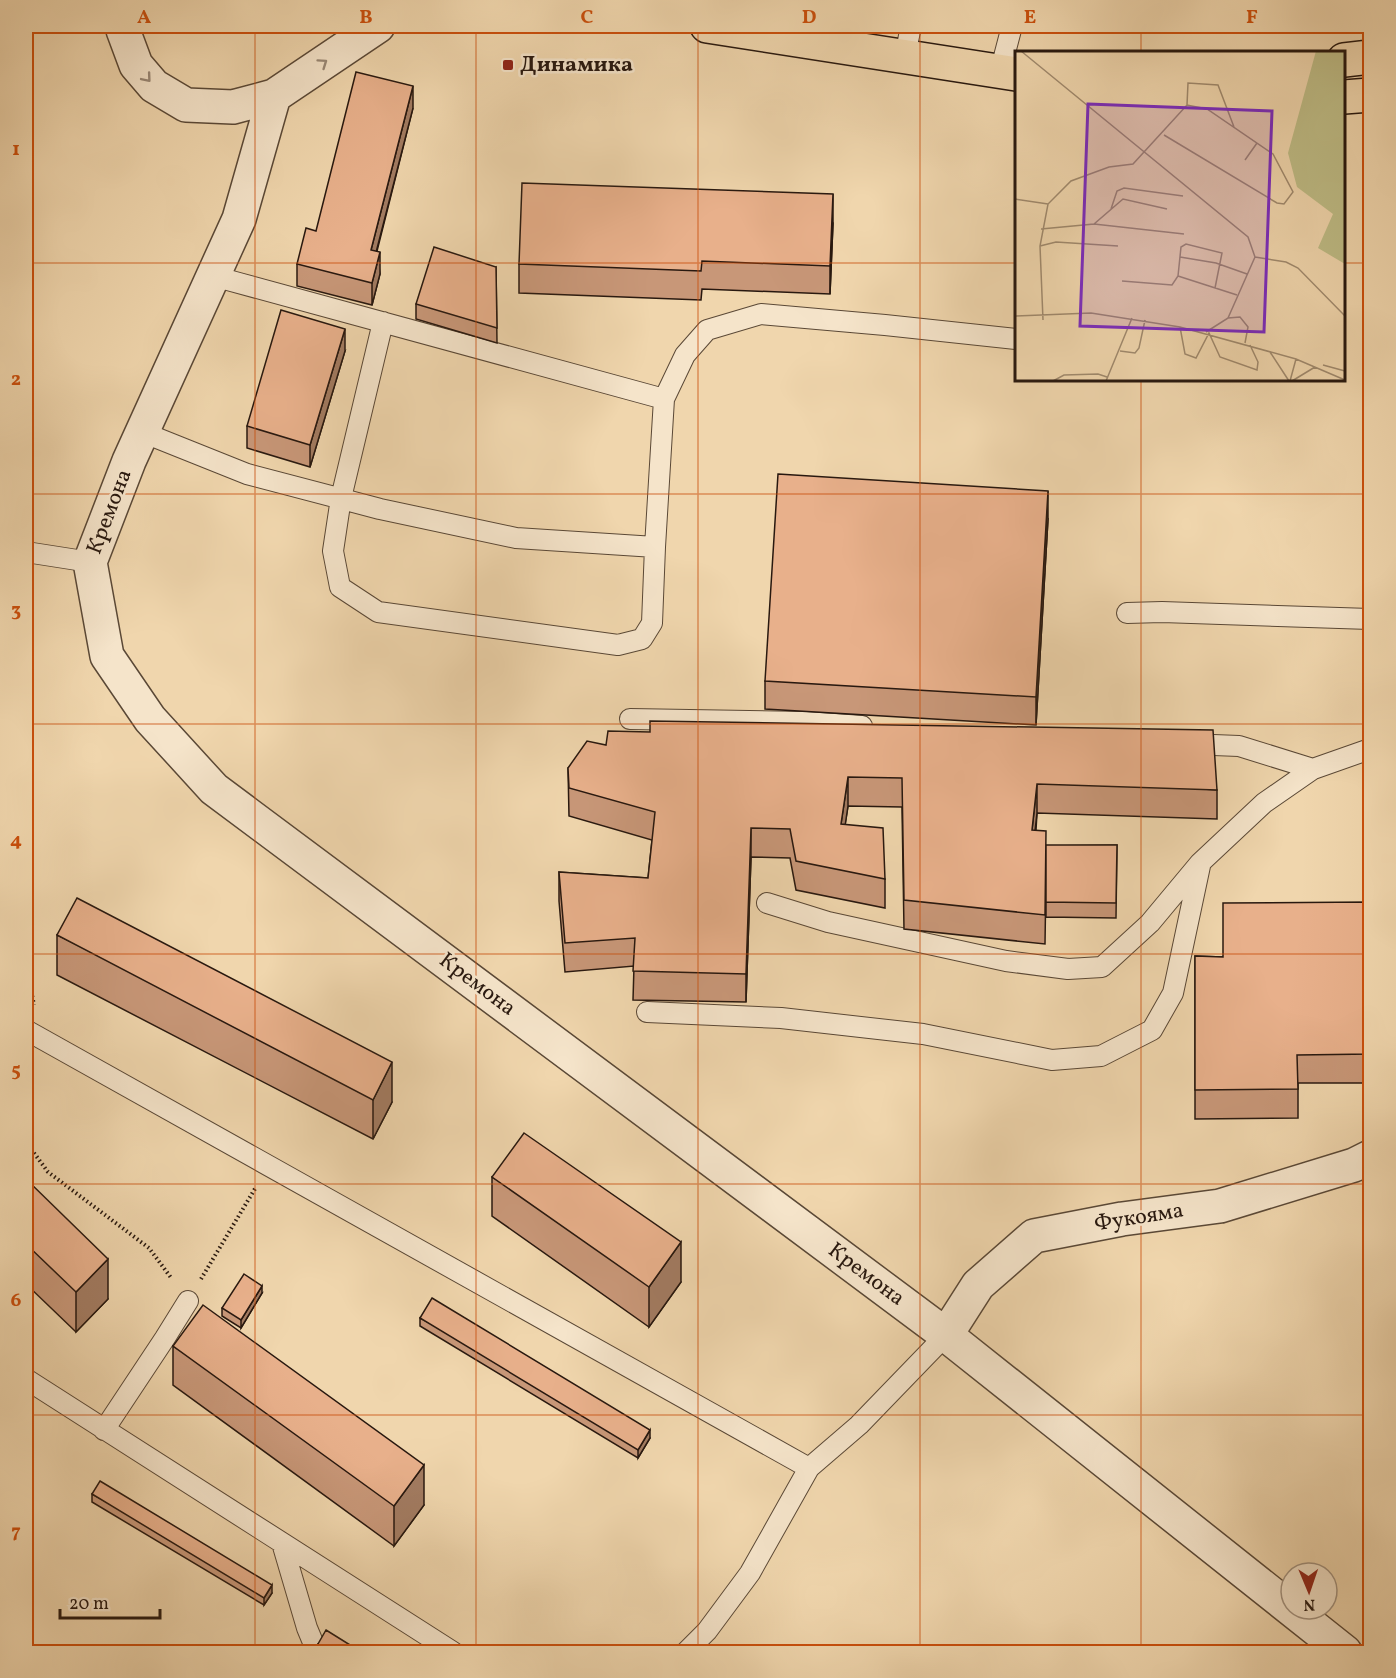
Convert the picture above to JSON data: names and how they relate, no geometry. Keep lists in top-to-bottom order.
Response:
{
  "streets": {
    "street": ["Кремона", "Фукояма"]
  },
  "crossings": [
    ["Кремона", "Фукояма"]
  ],
  "places": {
    "transit": ["Динамика"]
  },
  "scale_bar": "20 m",
  "north": "bottom",
  "grid": {
    "columns": [
      "A",
      "B",
      "C",
      "D",
      "E",
      "F"
    ],
    "rows": [
      "1",
      "2",
      "3",
      "4",
      "5",
      "6",
      "7"
    ]
  }
}
